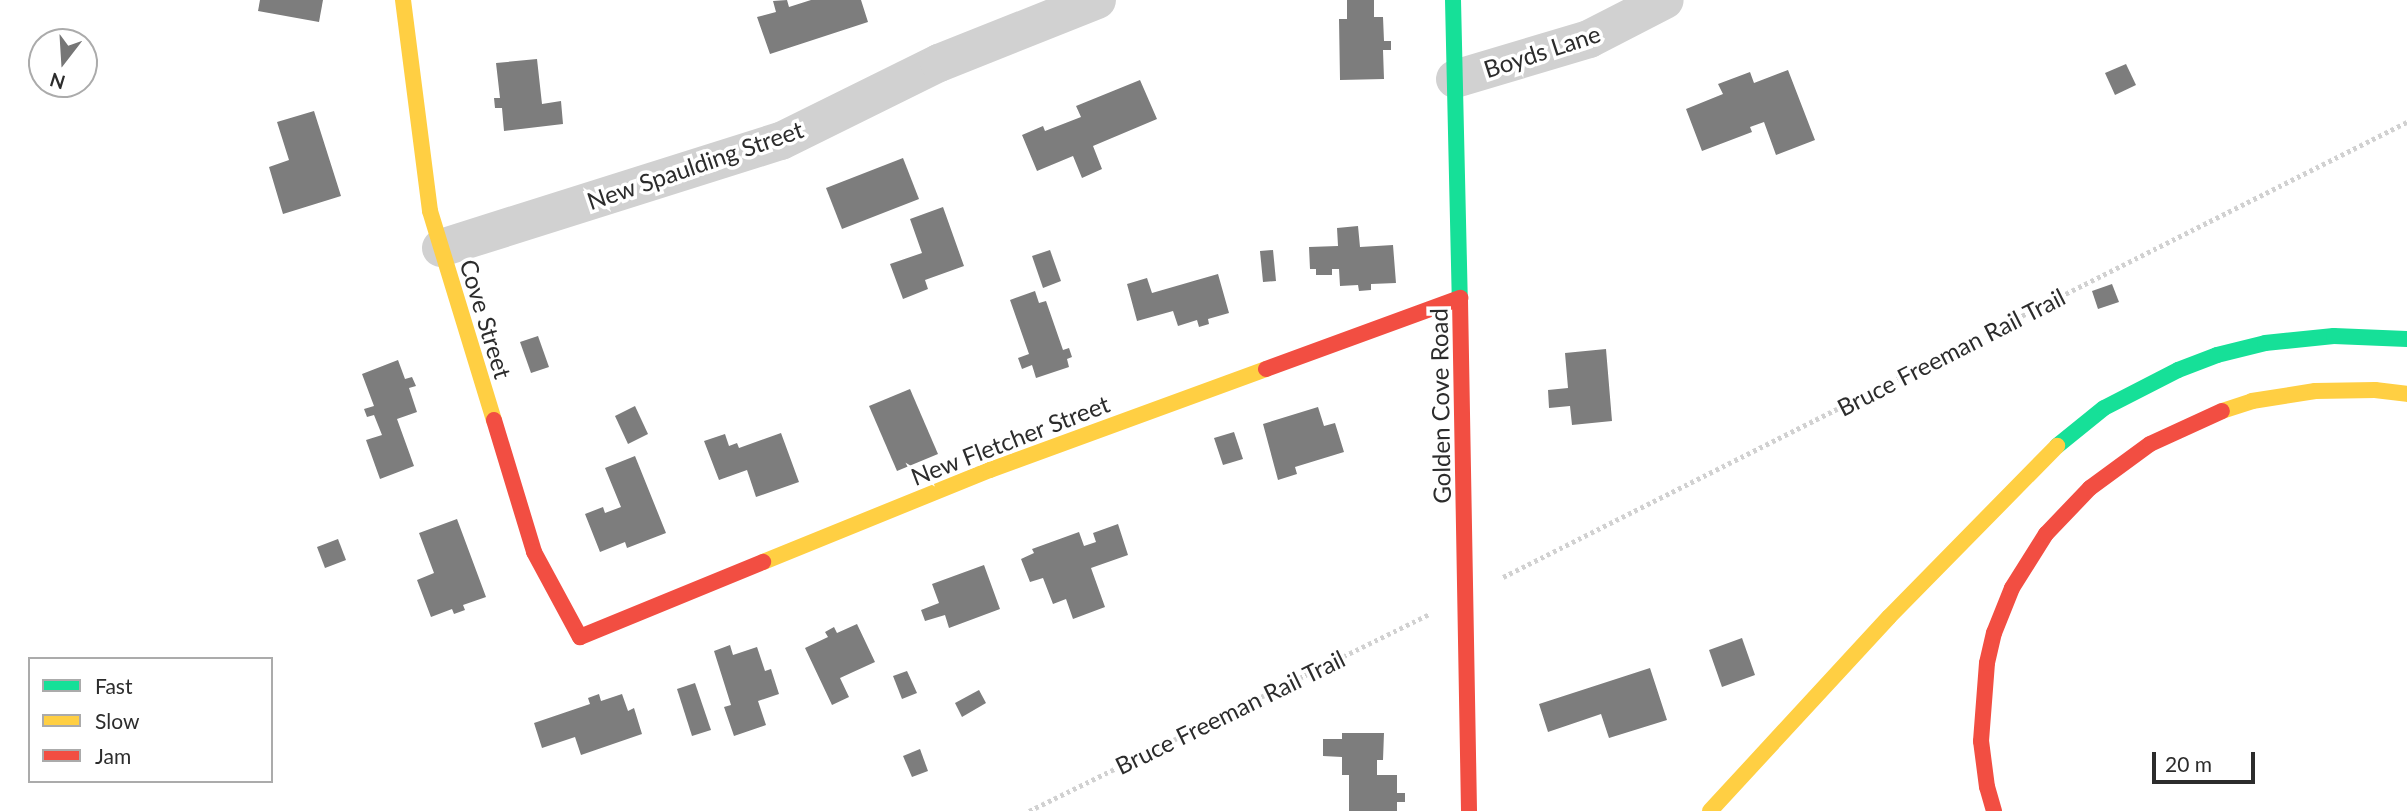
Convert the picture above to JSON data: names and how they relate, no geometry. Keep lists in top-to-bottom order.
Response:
{
  "streets": {
    "main road": ["Cove Street", "Golden Cove Road", "New Fletcher Street"],
    "street": ["Boyds Lane", "New Spaulding Street"],
    "path": ["Bruce Freeman Rail Trail"]
  },
  "crossings": [
    ["Boyds Lane", "Golden Cove Road"],
    ["New Spaulding Street", "Cove Street"],
    ["Cove Street", "New Fletcher Street"],
    ["Golden Cove Road", "New Fletcher Street"]
  ],
  "legend": ["Fast", "Slow", "Jam"],
  "scale_bar": "20 m",
  "north": "bottom"
}
